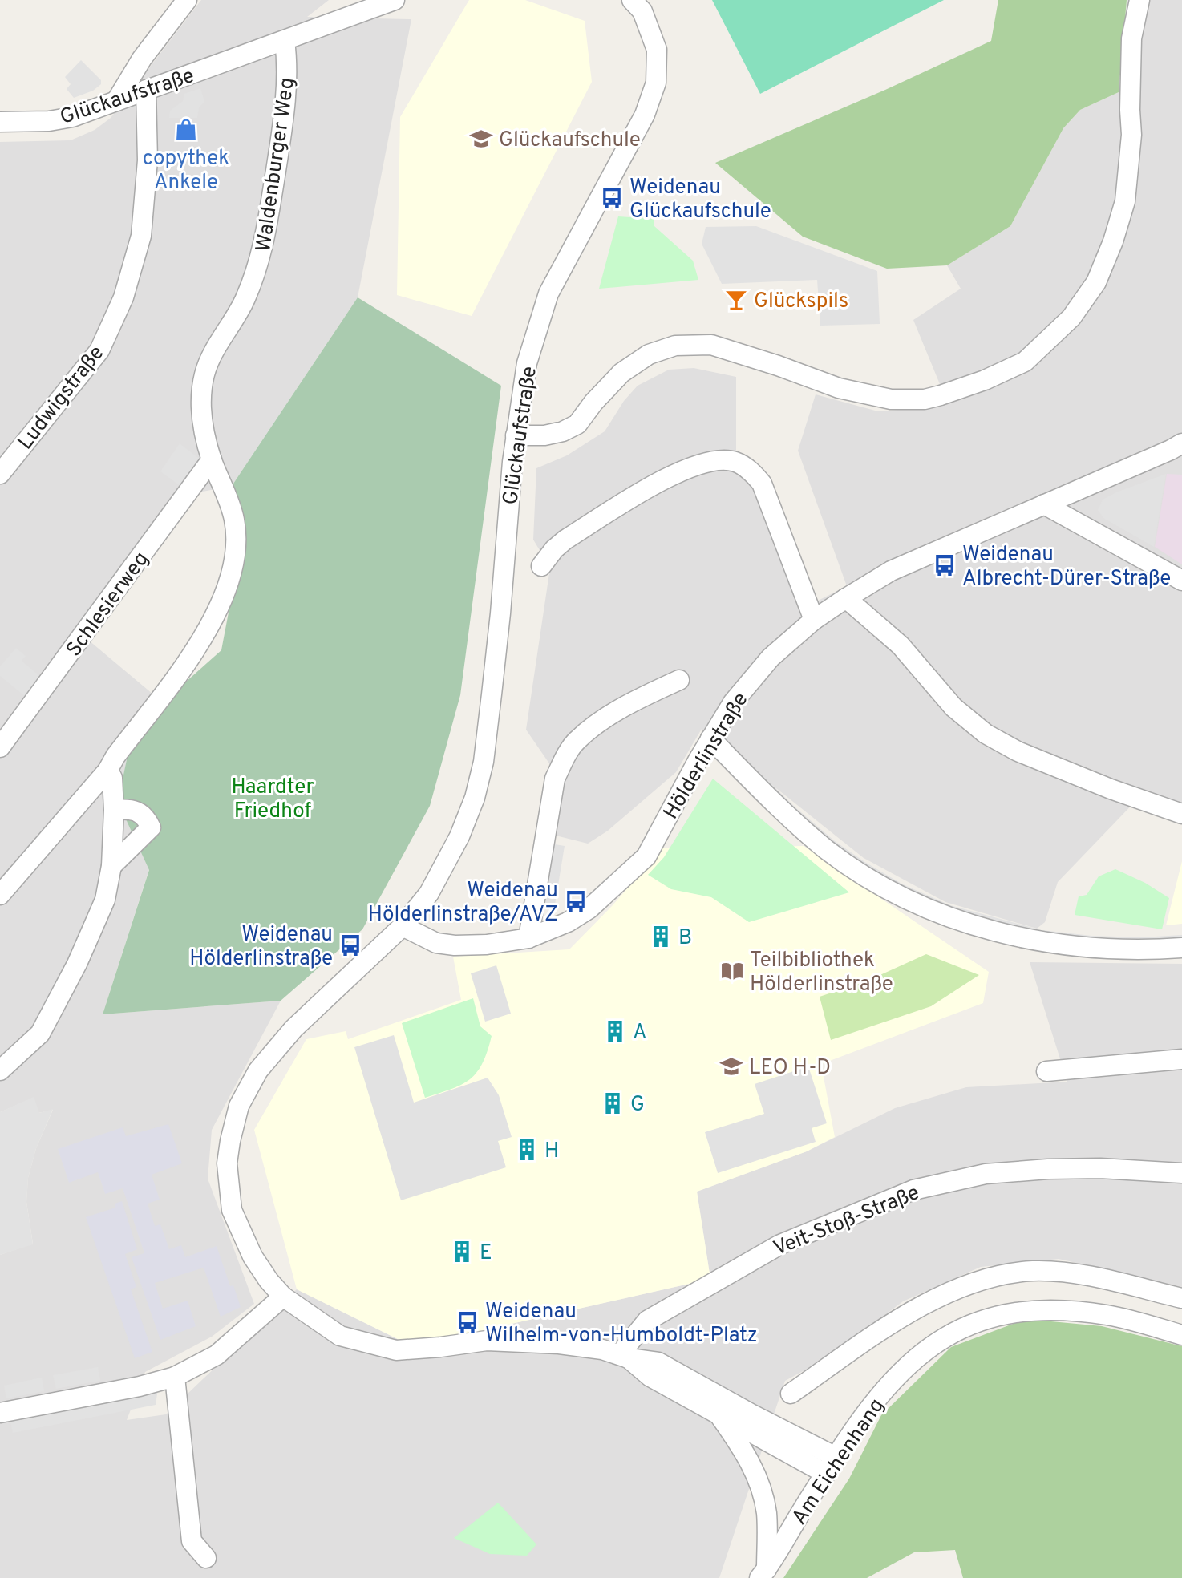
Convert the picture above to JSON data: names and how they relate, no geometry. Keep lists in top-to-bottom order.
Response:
{
  "streets": {
    "street": [
      "Glückaufstraße",
      "Waldenburger Weg",
      "Ludwigstraße",
      "Schlesierweg",
      "Hölderlinstraße",
      "Veit-Stoß-Straße",
      "Am Eichenhang"
    ]
  },
  "crossings": [
    ["Glückaufstraße", "Waldenburger Weg"],
    ["Glückaufstraße", "Ludwigstraße"],
    ["Glückaufstraße", "Hölderlinstraße"],
    ["Glückaufstraße", "Veit-Stoß-Straße"],
    ["Glückaufstraße", "Am Eichenhang"],
    ["Waldenburger Weg", "Schlesierweg"]
  ],
  "parks": ["Haardter Friedhof"],
  "places": {
    "shop": ["copythek Ankele"],
    "school or university": ["Glückaufschule", "LEO H-D"],
    "bus stop": [
      "Weidenau Glückaufschule",
      "Weidenau Albrecht-Dürer-Straße",
      "Weidenau Hölderlinstraße/AVZ",
      "Weidenau Hölderlinstraße",
      "Weidenau Wilhelm-von-Humboldt-Platz"
    ],
    "bar": ["Glückspils"],
    "building": [
      "B",
      "A",
      "G",
      "H",
      "E"
    ],
    "library": ["Teilbibliothek Hölderlinstraße"]
  }
}
